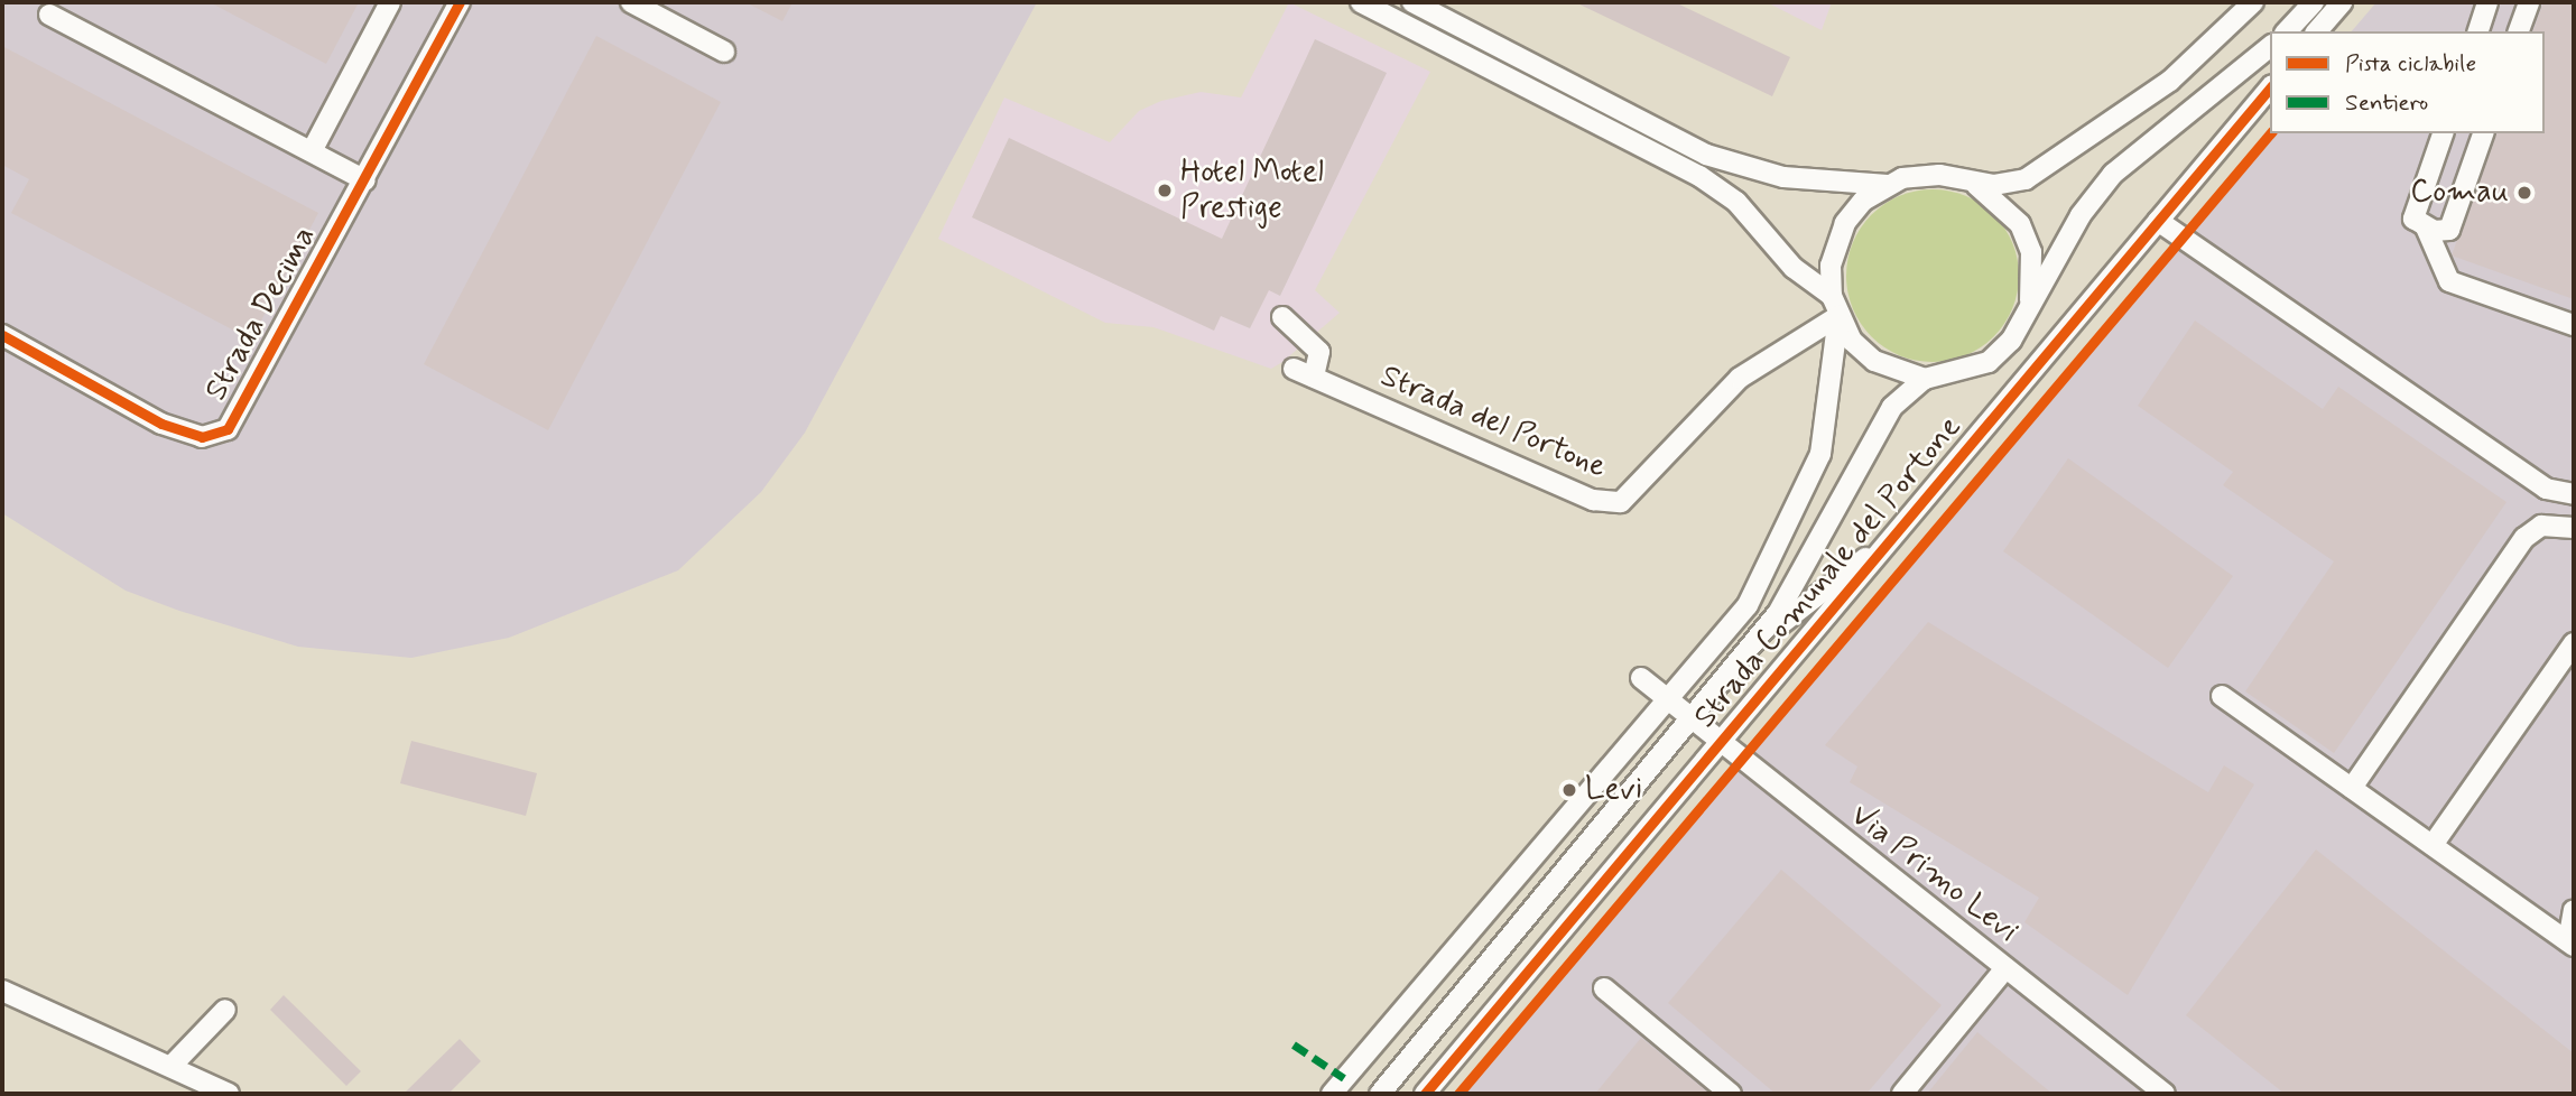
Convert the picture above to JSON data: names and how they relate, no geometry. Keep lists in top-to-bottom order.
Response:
{
  "streets": {
    "street": [
      "Strada Decima",
      "Strada del Portone",
      "Strada Comunale del Portone",
      "Via Primo Levi"
    ]
  },
  "crossings": [
    ["Strada del Portone", "Strada Comunale del Portone"],
    ["Strada Comunale del Portone", "Via Primo Levi"]
  ],
  "places": ["Hotel Motel Prestige", "Comau", "Levi"],
  "legend": ["Pista ciclabile", "Sentiero"]
}
